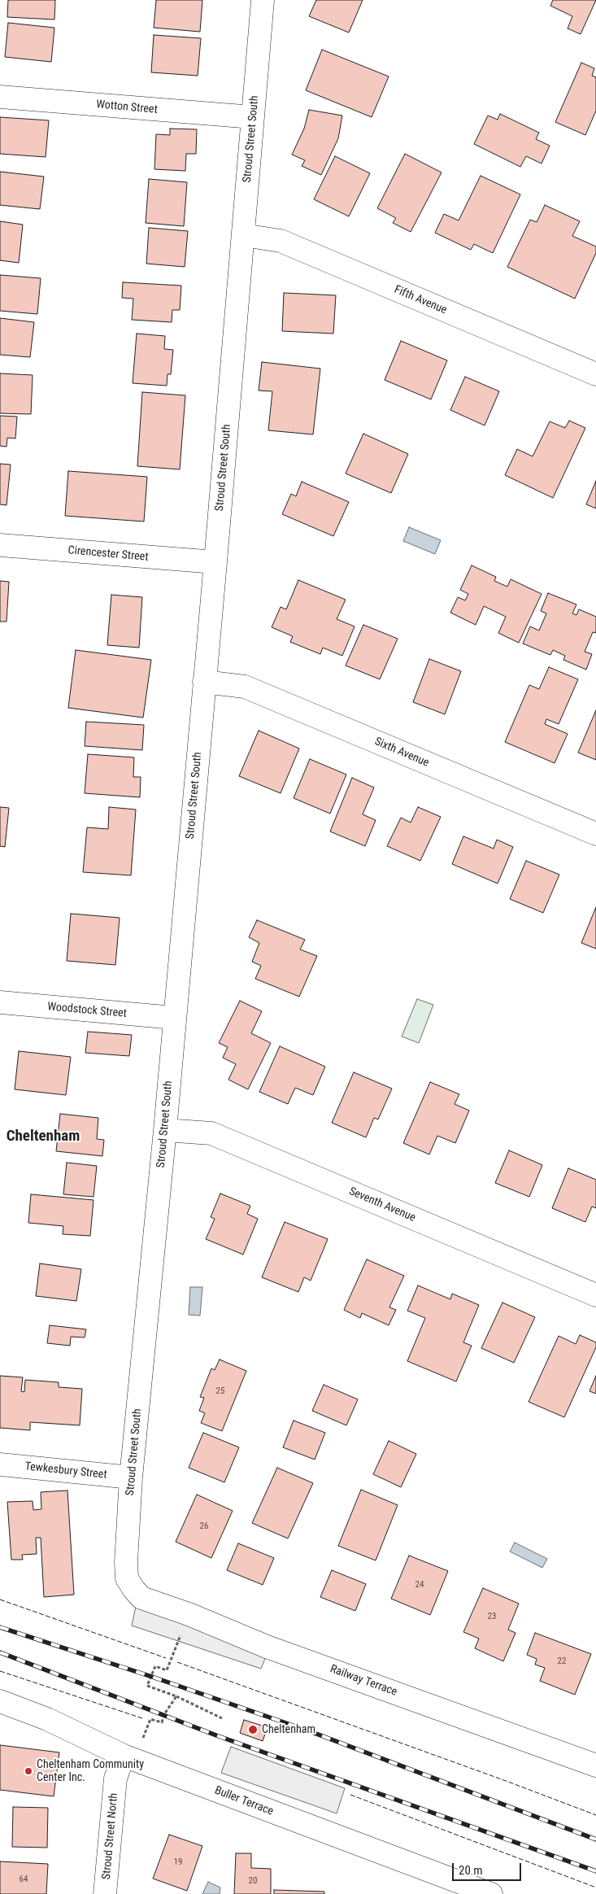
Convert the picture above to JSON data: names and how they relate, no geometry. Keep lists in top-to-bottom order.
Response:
{
  "streets": {
    "street": [
      "Wotton Street",
      "Stroud Street South",
      "Fifth Avenue",
      "Cirencester Street",
      "Sixth Avenue",
      "Woodstock Street",
      "Seventh Avenue",
      "Tewkesbury Street",
      "Railway Terrace",
      "Buller Terrace",
      "Stroud Street North"
    ]
  },
  "crossings": [
    ["Wotton Street", "Stroud Street South"],
    ["Stroud Street South", "Fifth Avenue"],
    ["Stroud Street South", "Cirencester Street"],
    ["Stroud Street South", "Sixth Avenue"],
    ["Stroud Street South", "Woodstock Street"],
    ["Stroud Street South", "Seventh Avenue"],
    ["Stroud Street South", "Tewkesbury Street"],
    ["Stroud Street South", "Railway Terrace"],
    ["Buller Terrace", "Stroud Street North"]
  ],
  "districts": ["Cheltenham"],
  "places": ["Cheltenham", "Cheltenham Community Center Inc."],
  "house_numbers": [
    "25",
    "26",
    "24",
    "23",
    "22",
    "19",
    "64",
    "20"
  ],
  "scale_bar": "20 m"
}
